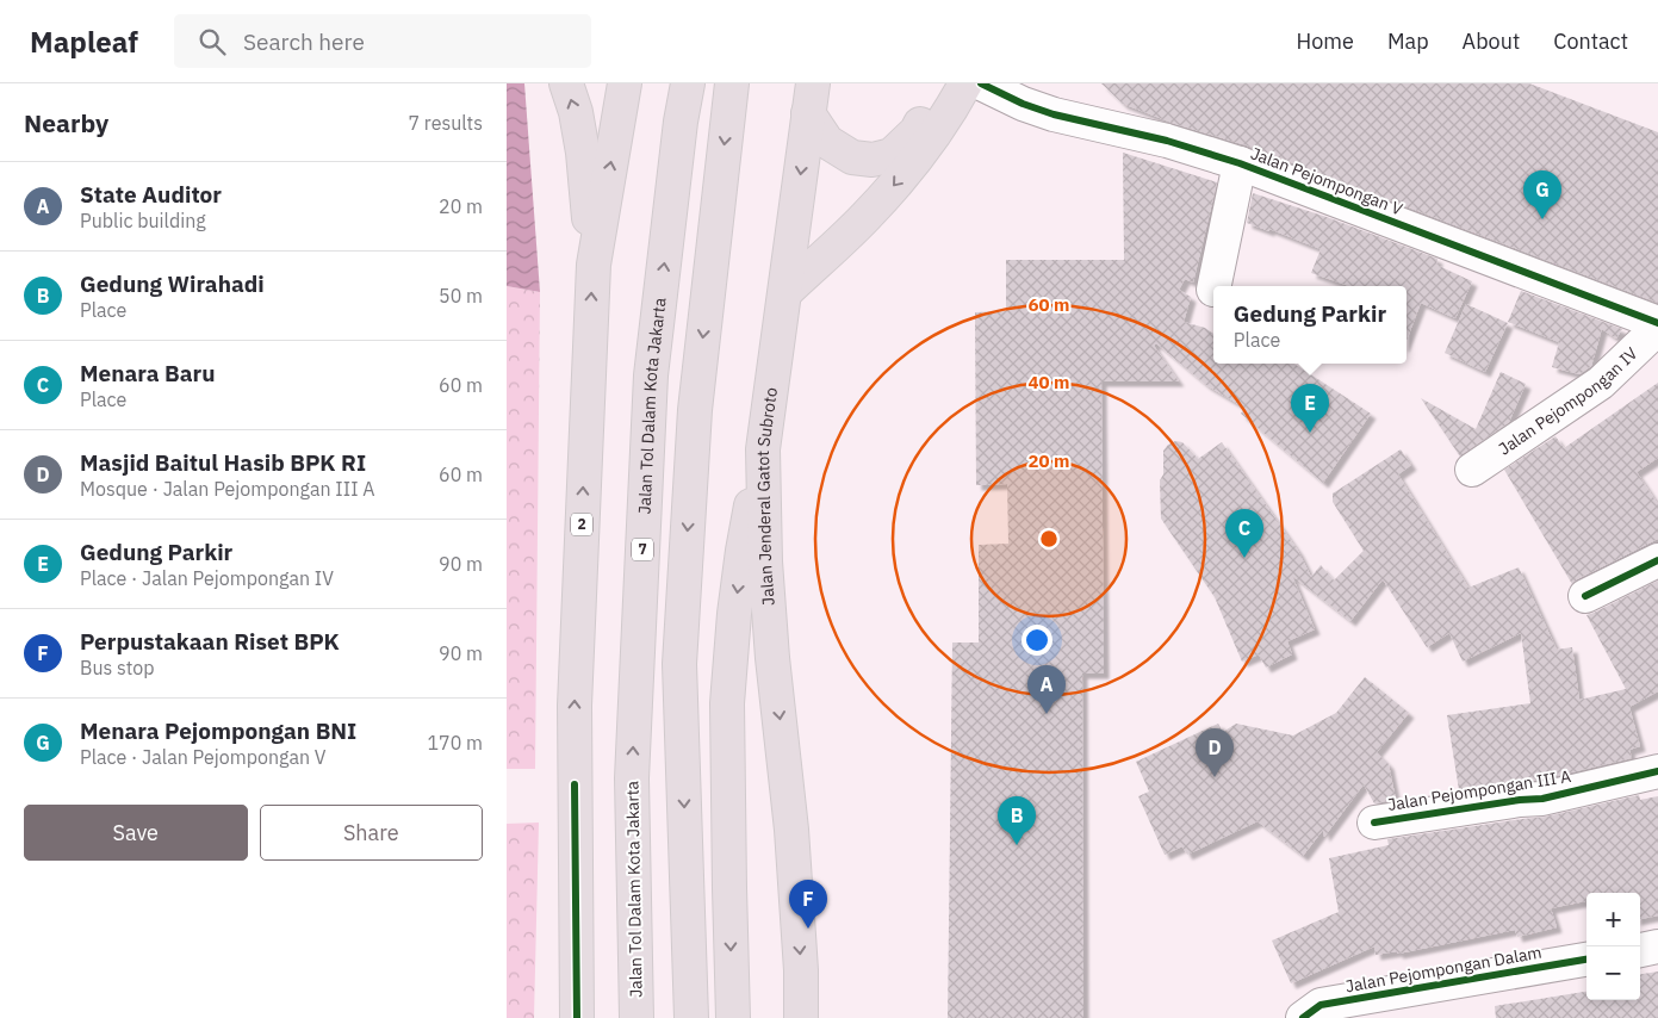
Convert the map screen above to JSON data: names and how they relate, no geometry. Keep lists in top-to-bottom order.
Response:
{
  "streets": {
    "highway": [
      "Jalan Tol Dalam Kota Jakarta",
      "Jalan Jenderal Gatot Subroto",
      "2",
      "7"
    ],
    "street": [
      "Jalan Pejompongan V",
      "Jalan Pejompongan IV",
      "Jalan Pejompongan III A",
      "Jalan Pejompongan Dalam"
    ]
  },
  "page": {
    "header": "Mapleaf",
    "search": "Search here",
    "nav": [
      "Home",
      "Map",
      "About",
      "Contact"
    ],
    "heading": ["Nearby", "7 results"],
    "list": [
      {
        "mark": "A",
        "name": "State Auditor",
        "note": "Public building",
        "value": "20 m"
      },
      {
        "mark": "B",
        "name": "Gedung Wirahadi",
        "note": "Place",
        "value": "50 m"
      },
      {
        "mark": "C",
        "name": "Menara Baru",
        "note": "Place",
        "value": "60 m"
      },
      {
        "mark": "D",
        "name": "Masjid Baitul Hasib BPK RI",
        "note": "Mosque · Jalan Pejompongan III A",
        "value": "60 m"
      },
      {
        "mark": "E",
        "name": "Gedung Parkir",
        "note": "Place · Jalan Pejompongan IV",
        "value": "90 m"
      },
      {
        "mark": "F",
        "name": "Perpustakaan Riset BPK",
        "note": "Bus stop",
        "value": "90 m"
      },
      {
        "mark": "G",
        "name": "Menara Pejompongan BNI",
        "note": "Place · Jalan Pejompongan V",
        "value": "170 m"
      }
    ],
    "pins": [
      "G",
      "E",
      "C",
      "A",
      "D",
      "B",
      "F"
    ],
    "popup": ["Gedung Parkir", "Place"],
    "buttons": ["Save", "Share"],
    "map_buttons": ["+", "−"]
  },
  "rings": ["60 m", "40 m", "20 m"]
}
